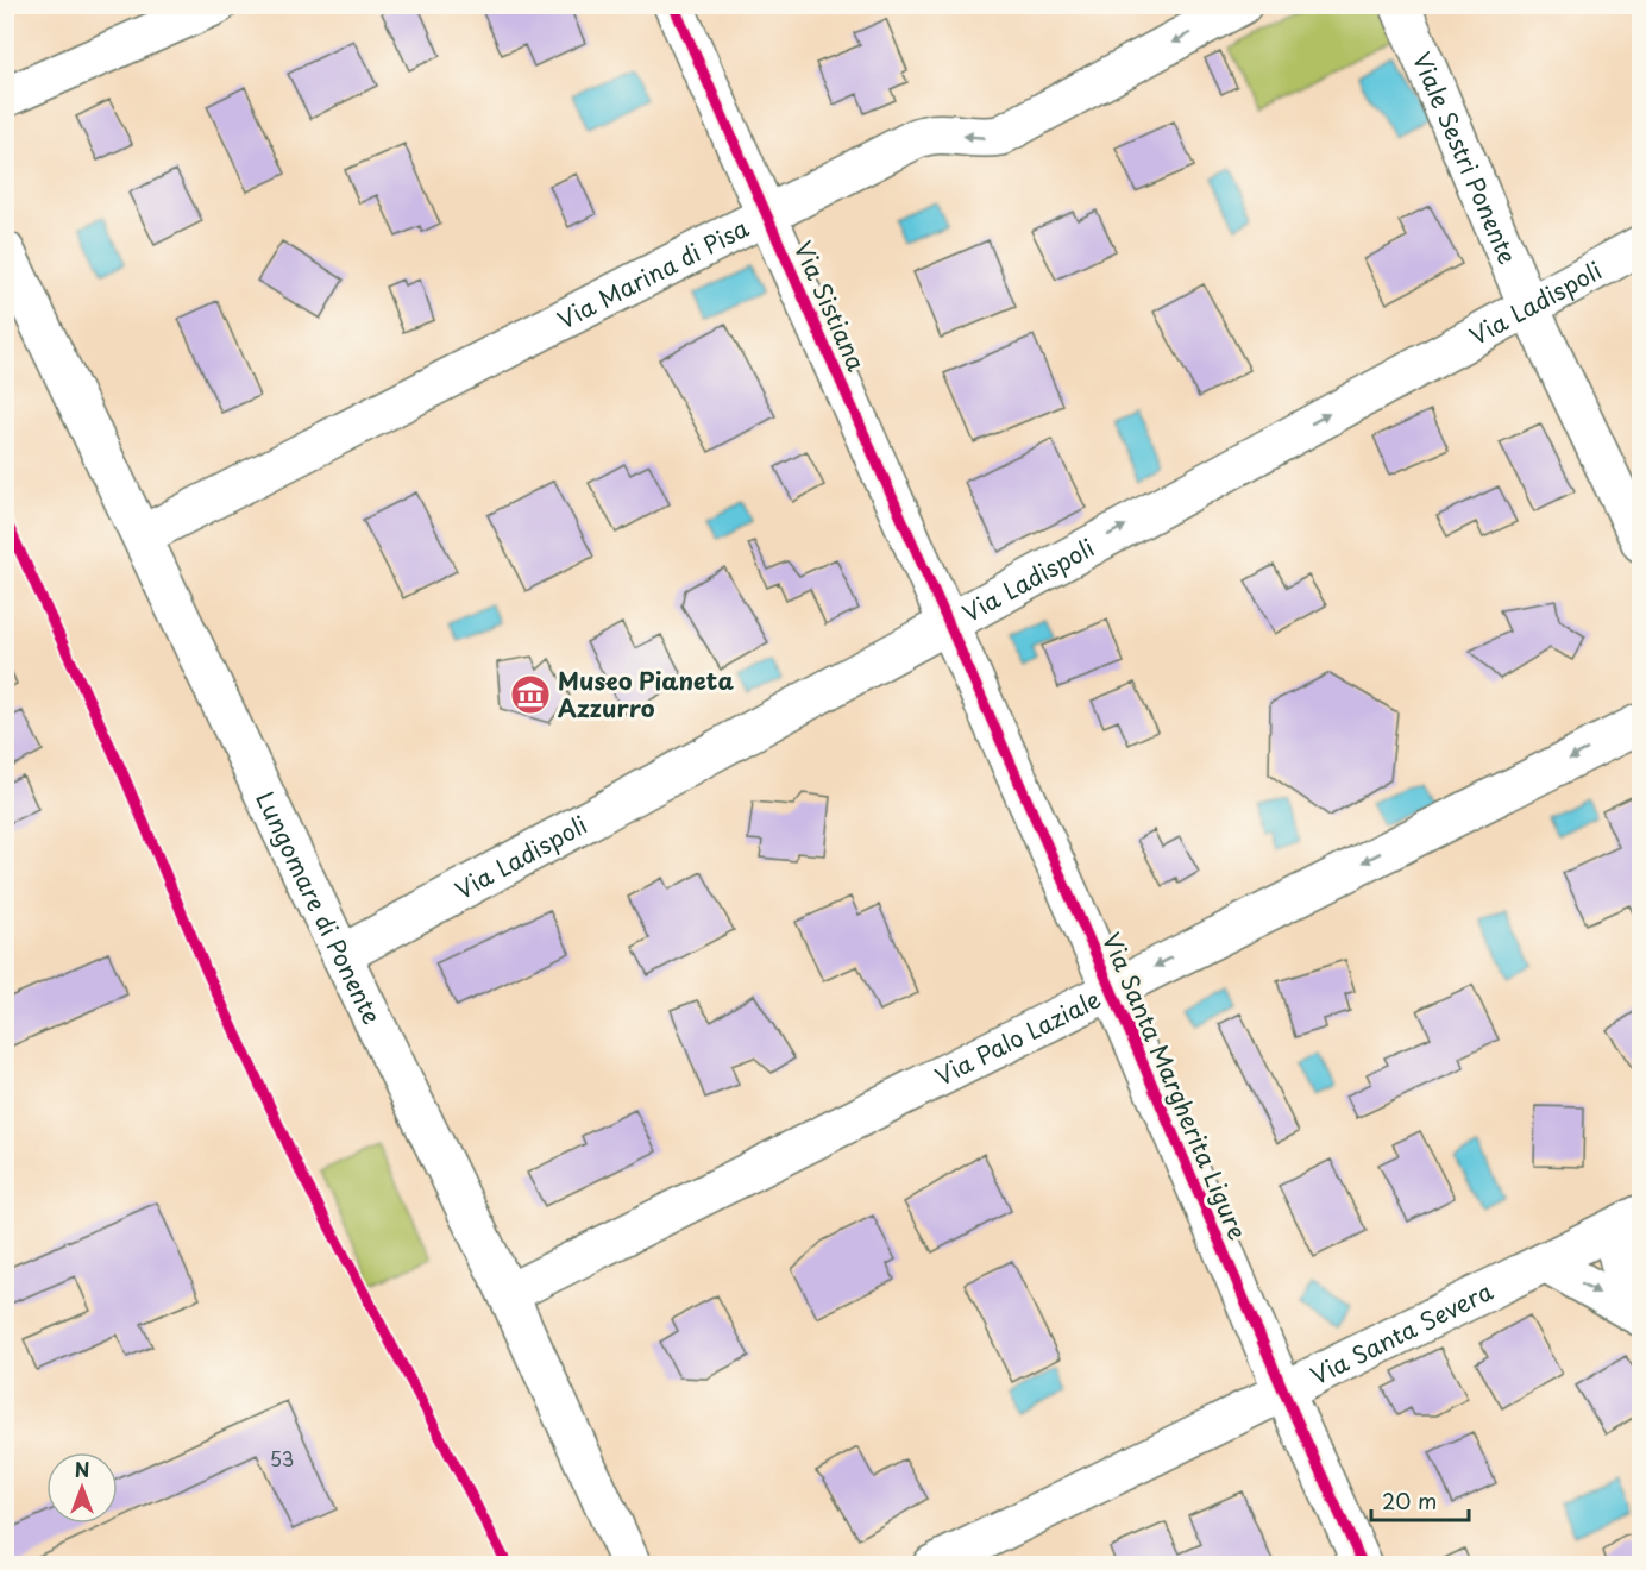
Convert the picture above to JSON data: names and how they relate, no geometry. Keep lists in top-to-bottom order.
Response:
{
  "streets": {
    "street": [
      "Viale Sestri Ponente",
      "Via Marina di Pisa",
      "Via Ladispoli",
      "Via Sistiana",
      "Lungomare di Ponente",
      "Via Palo Laziale",
      "Via Santa Margherita Ligure",
      "Via Santa Severa"
    ]
  },
  "crossings": [
    ["Viale Sestri Ponente", "Via Ladispoli"],
    ["Via Marina di Pisa", "Via Sistiana"],
    ["Via Marina di Pisa", "Lungomare di Ponente"],
    ["Via Ladispoli", "Via Sistiana"],
    ["Via Ladispoli", "Lungomare di Ponente"],
    ["Via Ladispoli", "Via Santa Margherita Ligure"],
    ["Via Sistiana", "Via Santa Margherita Ligure"],
    ["Lungomare di Ponente", "Via Palo Laziale"],
    ["Via Palo Laziale", "Via Santa Margherita Ligure"],
    ["Via Santa Margherita Ligure", "Via Santa Severa"]
  ],
  "one_way": ["Via Marina di Pisa", "Via Ladispoli", "Via Palo Laziale"],
  "places": {
    "museum": ["Museo Pianeta Azzurro"]
  },
  "house_numbers": ["53"],
  "scale_bar": "20 m",
  "north": "top"
}
